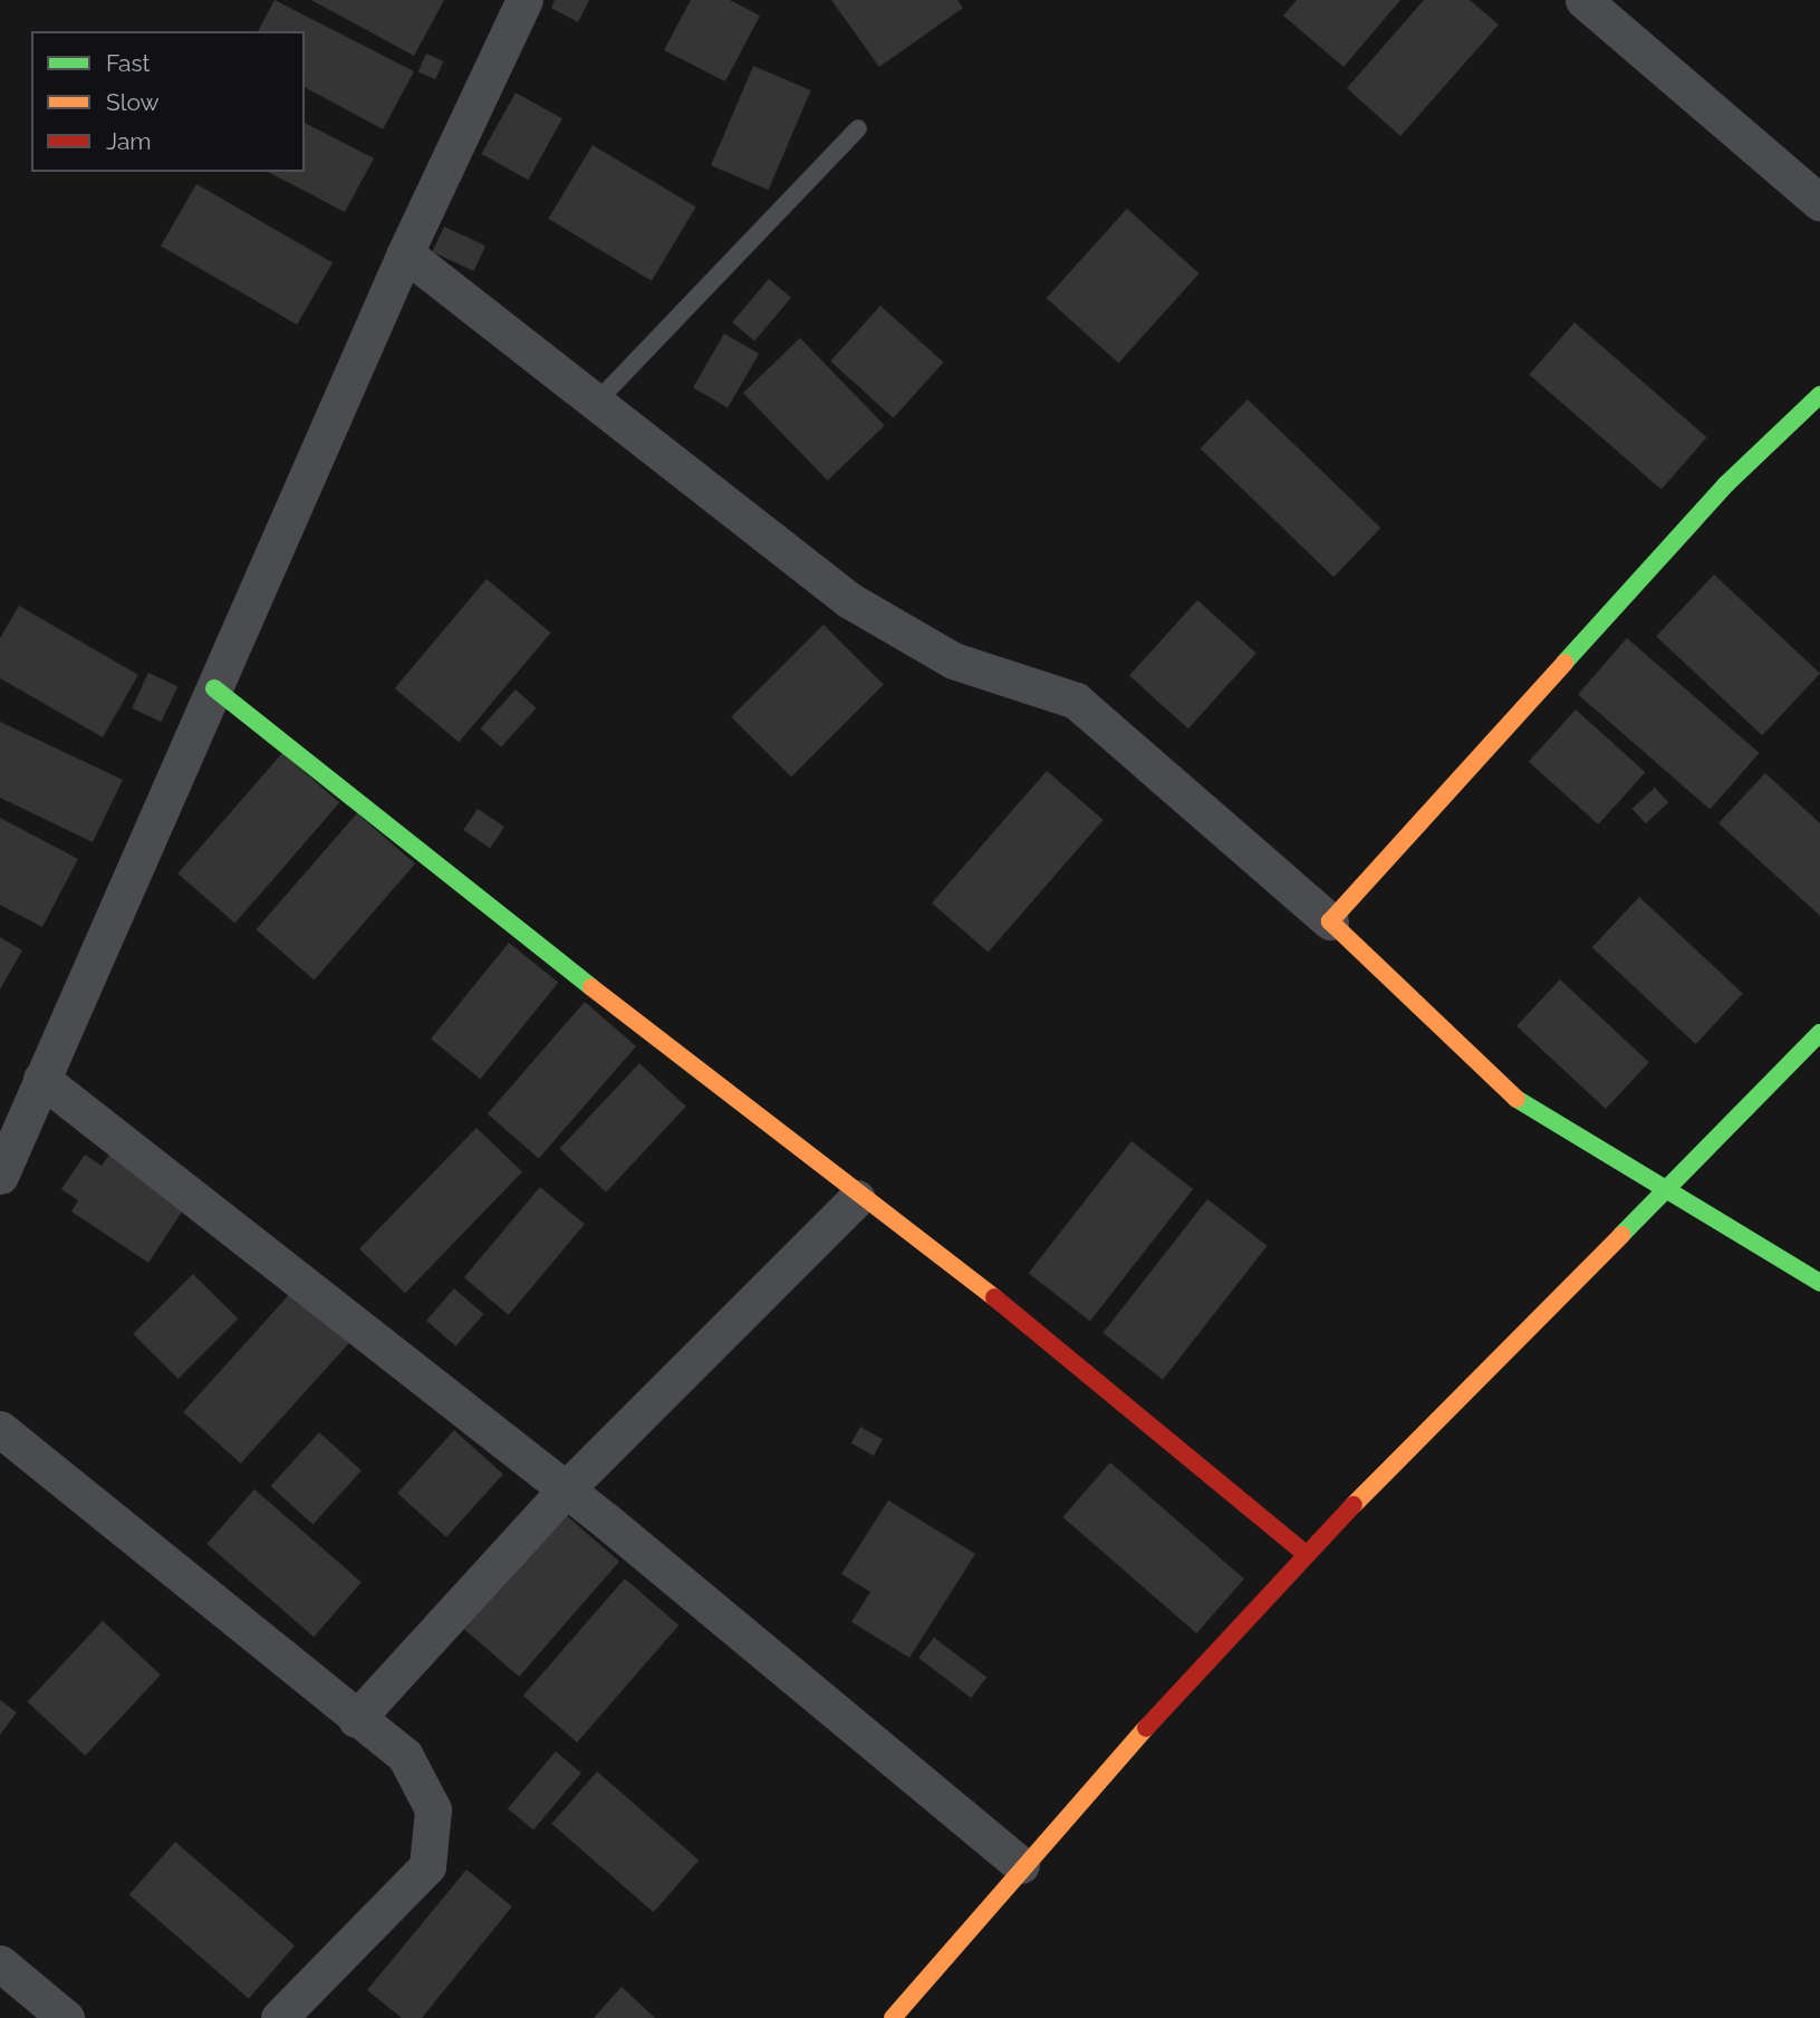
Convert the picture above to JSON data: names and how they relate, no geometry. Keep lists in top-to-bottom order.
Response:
{
  "legend": ["Fast", "Slow", "Jam"]
}
